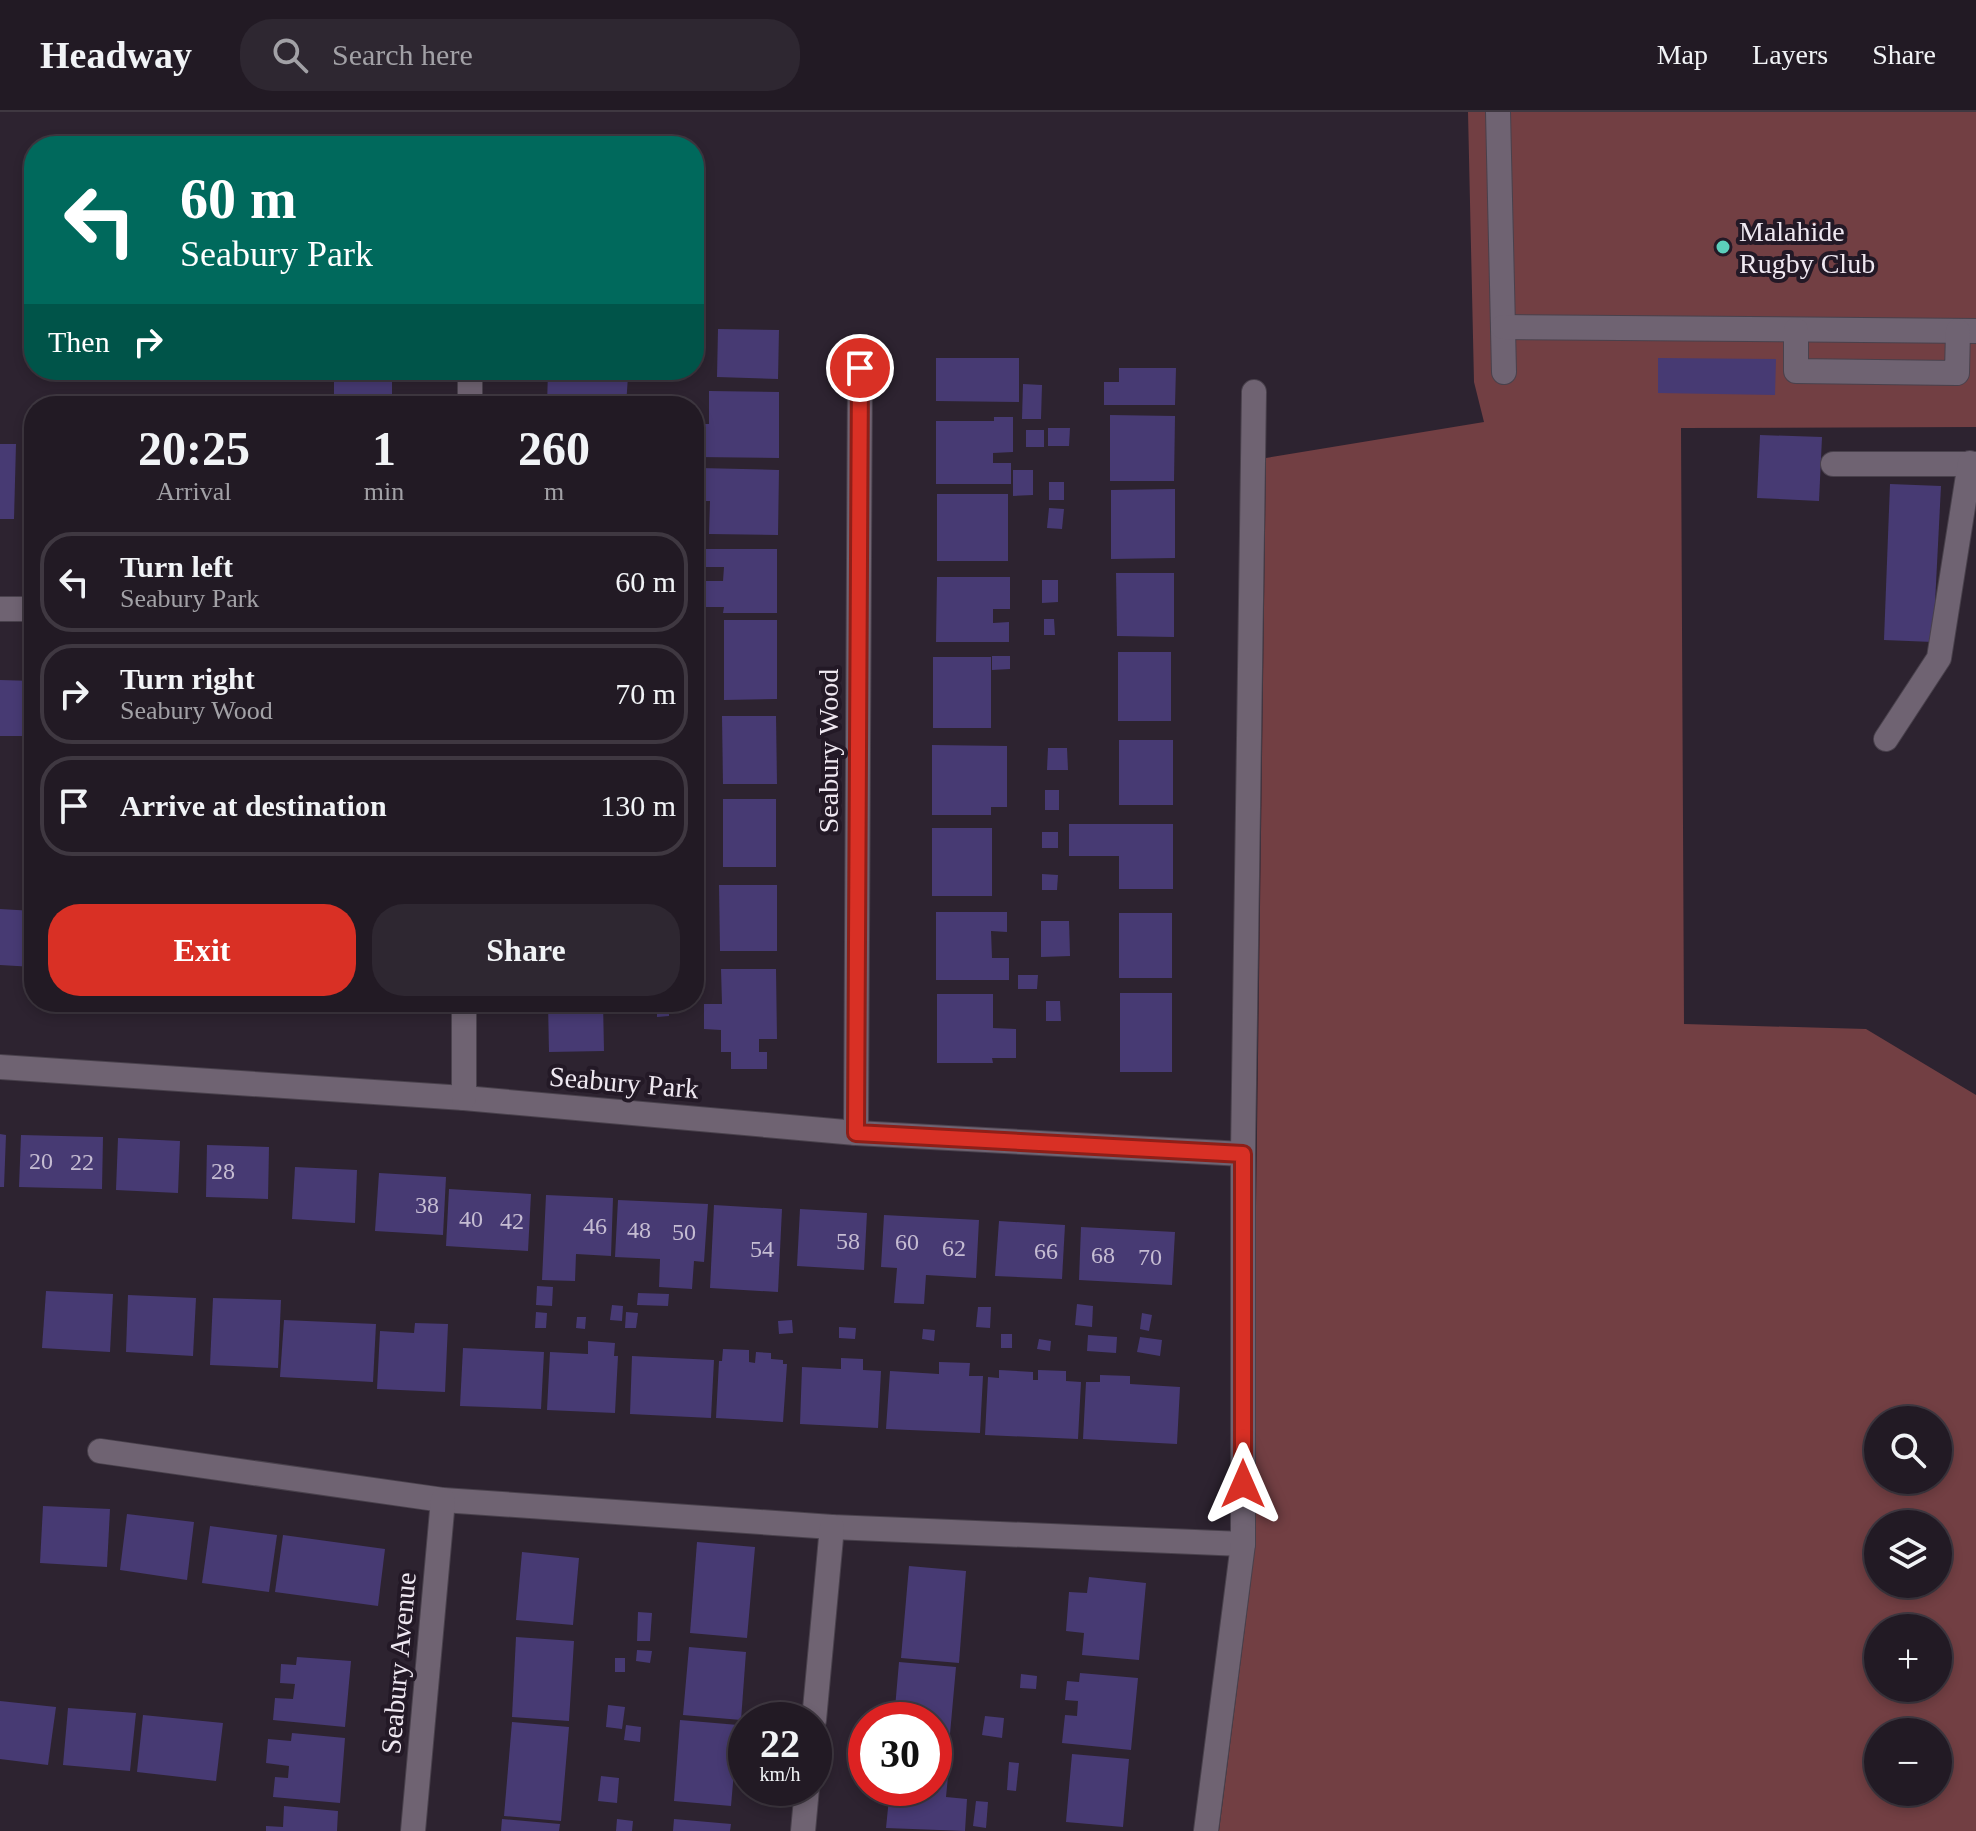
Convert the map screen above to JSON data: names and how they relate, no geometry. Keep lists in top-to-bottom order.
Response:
{
  "streets": {
    "street": ["Seabury Wood", "Seabury Park", "Seabury Avenue"]
  },
  "crossings": [
    ["Seabury Wood", "Seabury Park"]
  ],
  "places": ["Malahide Rugby Club"],
  "house_numbers": [
    "20",
    "22",
    "28",
    "38",
    "40",
    "42",
    "46",
    "48",
    "50",
    "58",
    "60",
    "62",
    "54",
    "66",
    "68",
    "70"
  ],
  "page": {
    "header": "Headway",
    "search": "Search here",
    "nav": ["Map", "Layers", "Share"],
    "turn": ["60 m", "Seabury Park"],
    "then": "Then",
    "eta": [
      "20:25",
      "Arrival",
      "1",
      "min",
      "260",
      "m"
    ],
    "list": [
      {
        "name": "Turn left",
        "note": "Seabury Park",
        "value": "60 m"
      },
      {
        "name": "Turn right",
        "note": "Seabury Wood",
        "value": "70 m"
      },
      {
        "name": "Arrive at destination",
        "value": "130 m"
      }
    ],
    "buttons": ["Exit", "Share"],
    "map_buttons": ["+", "−"],
    "speed": "22 km/h",
    "limit": "30"
  }
}
